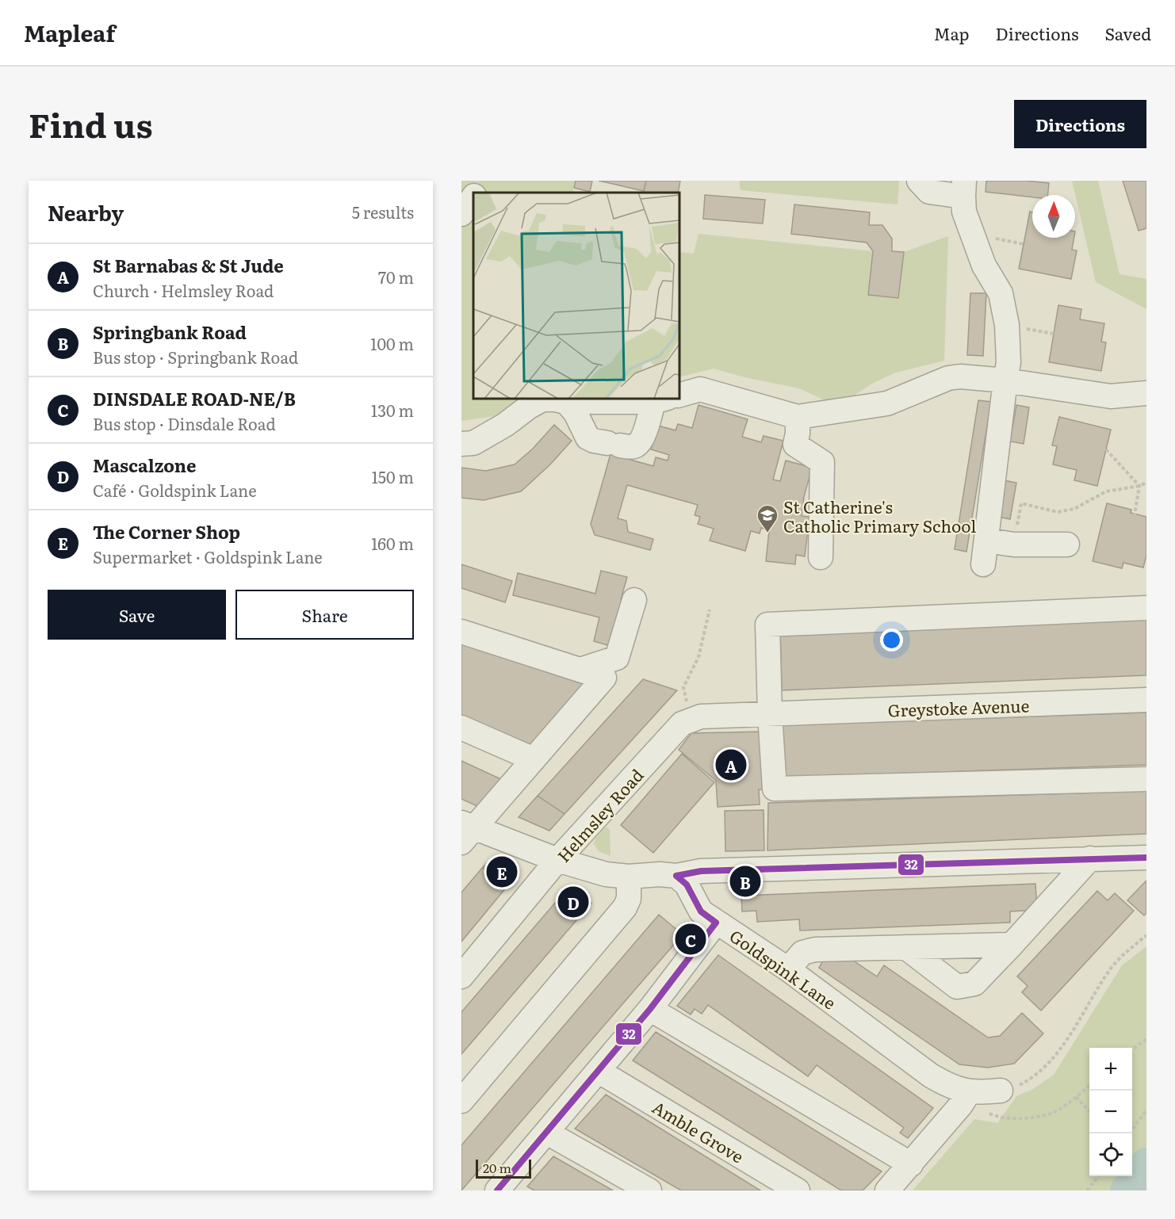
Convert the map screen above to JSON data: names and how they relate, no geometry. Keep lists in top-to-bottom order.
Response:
{
  "streets": {
    "street": [
      "Greystoke Avenue",
      "Helmsley Road",
      "Goldspink Lane",
      "Amble Grove"
    ]
  },
  "crossings": [
    ["Greystoke Avenue", "Helmsley Road"]
  ],
  "places": {
    "school or university": ["St Catherine's Catholic Primary School"]
  },
  "lines": ["transit line 32"],
  "scale_bar": "20 m",
  "north": "top",
  "page": {
    "header": "Mapleaf",
    "nav": ["Map", "Directions", "Saved"],
    "title": "Find us",
    "buttons": [
      "Directions",
      ["Save", "Share"]
    ],
    "heading": ["Nearby", "5 results"],
    "list": [
      {
        "mark": "A",
        "name": "St Barnabas & St Jude",
        "note": "Church · Helmsley Road",
        "value": "70 m"
      },
      {
        "mark": "B",
        "name": "Springbank Road",
        "note": "Bus stop · Springbank Road",
        "value": "100 m"
      },
      {
        "mark": "C",
        "name": "DINSDALE ROAD-NE/B",
        "note": "Bus stop · Dinsdale Road",
        "value": "130 m"
      },
      {
        "mark": "D",
        "name": "Mascalzone",
        "note": "Café · Goldspink Lane",
        "value": "150 m"
      },
      {
        "mark": "E",
        "name": "The Corner Shop",
        "note": "Supermarket · Goldspink Lane",
        "value": "160 m"
      }
    ],
    "pins": [
      "A",
      "E",
      "B",
      "D",
      "C"
    ],
    "map_buttons": ["+", "−"],
    "scale": "20 m"
  }
}
